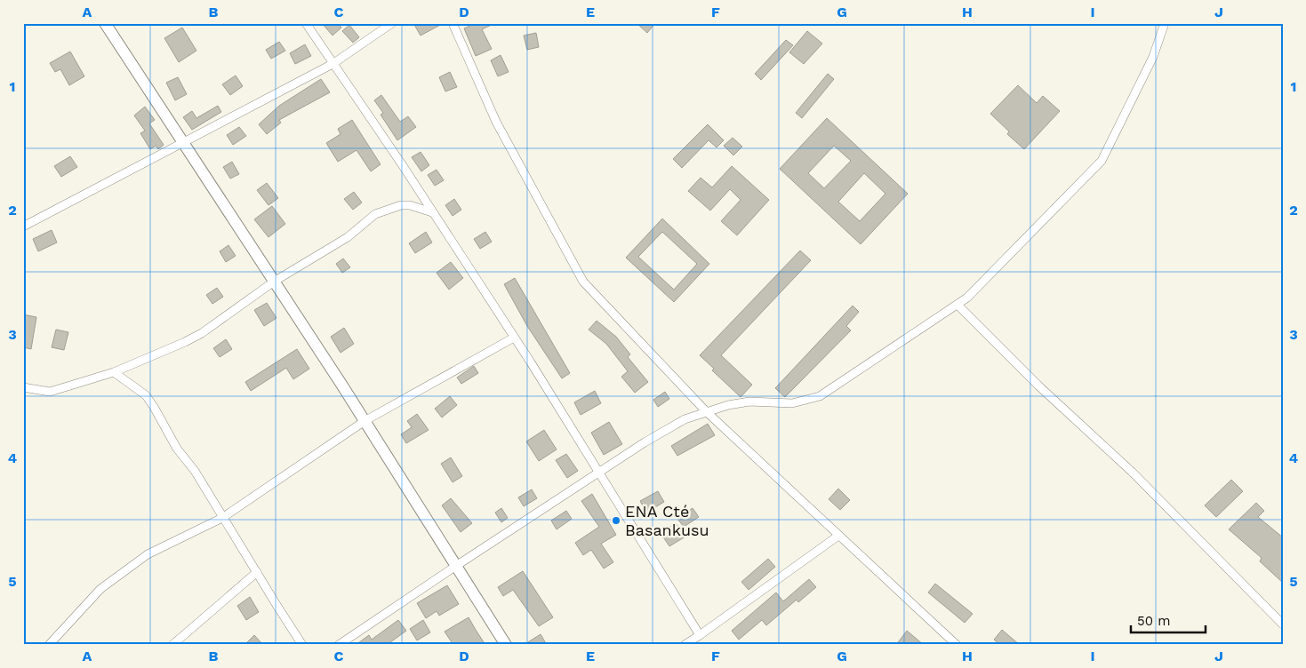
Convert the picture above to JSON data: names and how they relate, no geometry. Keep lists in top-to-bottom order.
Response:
{
  "places": ["ENA Cté Basankusu"],
  "scale_bar": "50 m",
  "grid": {
    "columns": [
      "A",
      "B",
      "C",
      "D",
      "E",
      "F",
      "G",
      "H",
      "I",
      "J"
    ],
    "rows": [
      "1",
      "2",
      "3",
      "4",
      "5"
    ]
  }
}
